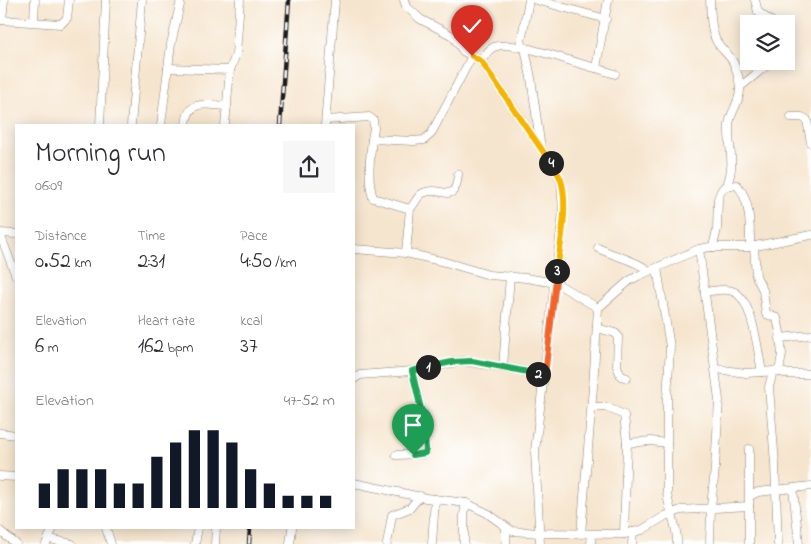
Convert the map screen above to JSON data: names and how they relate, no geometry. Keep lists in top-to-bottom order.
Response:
{
  "page": {
    "heading": ["Morning run", "06:09"],
    "pins": [
      "4",
      "3",
      "1",
      "2"
    ],
    "stats": [
      ["Distance", "0.52 km"],
      ["Time", "2:31"],
      ["Pace", "4:50 /km"],
      ["Elevation", "6 m"],
      ["Heart rate", "162 bpm"],
      ["kcal", "37"]
    ],
    "chart": ["Elevation", "47–52 m"]
  }
}
